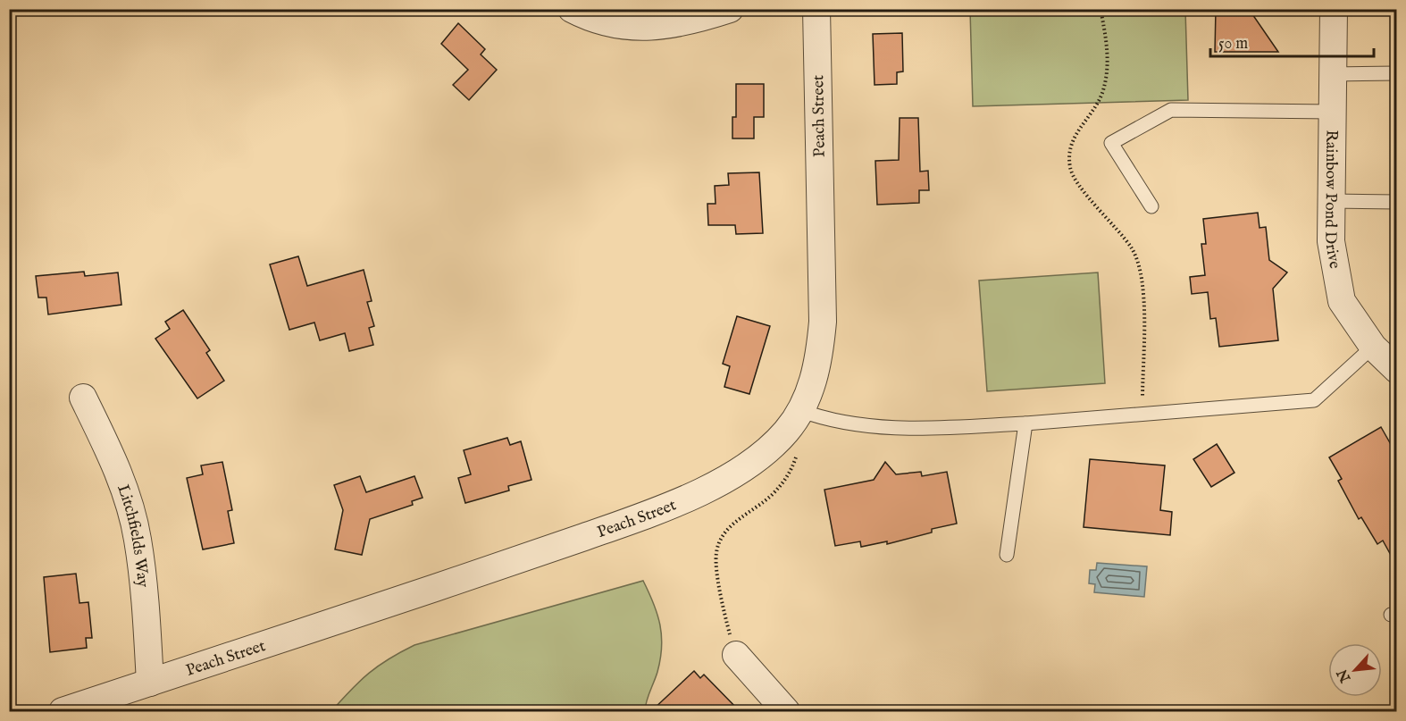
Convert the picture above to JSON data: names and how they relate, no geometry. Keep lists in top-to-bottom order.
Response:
{
  "streets": {
    "street": ["Peach Street", "Rainbow Pond Drive", "Litchfields Way"]
  },
  "crossings": [
    ["Peach Street", "Litchfields Way"]
  ],
  "scale_bar": "50 m",
  "north": "bottom left"
}
